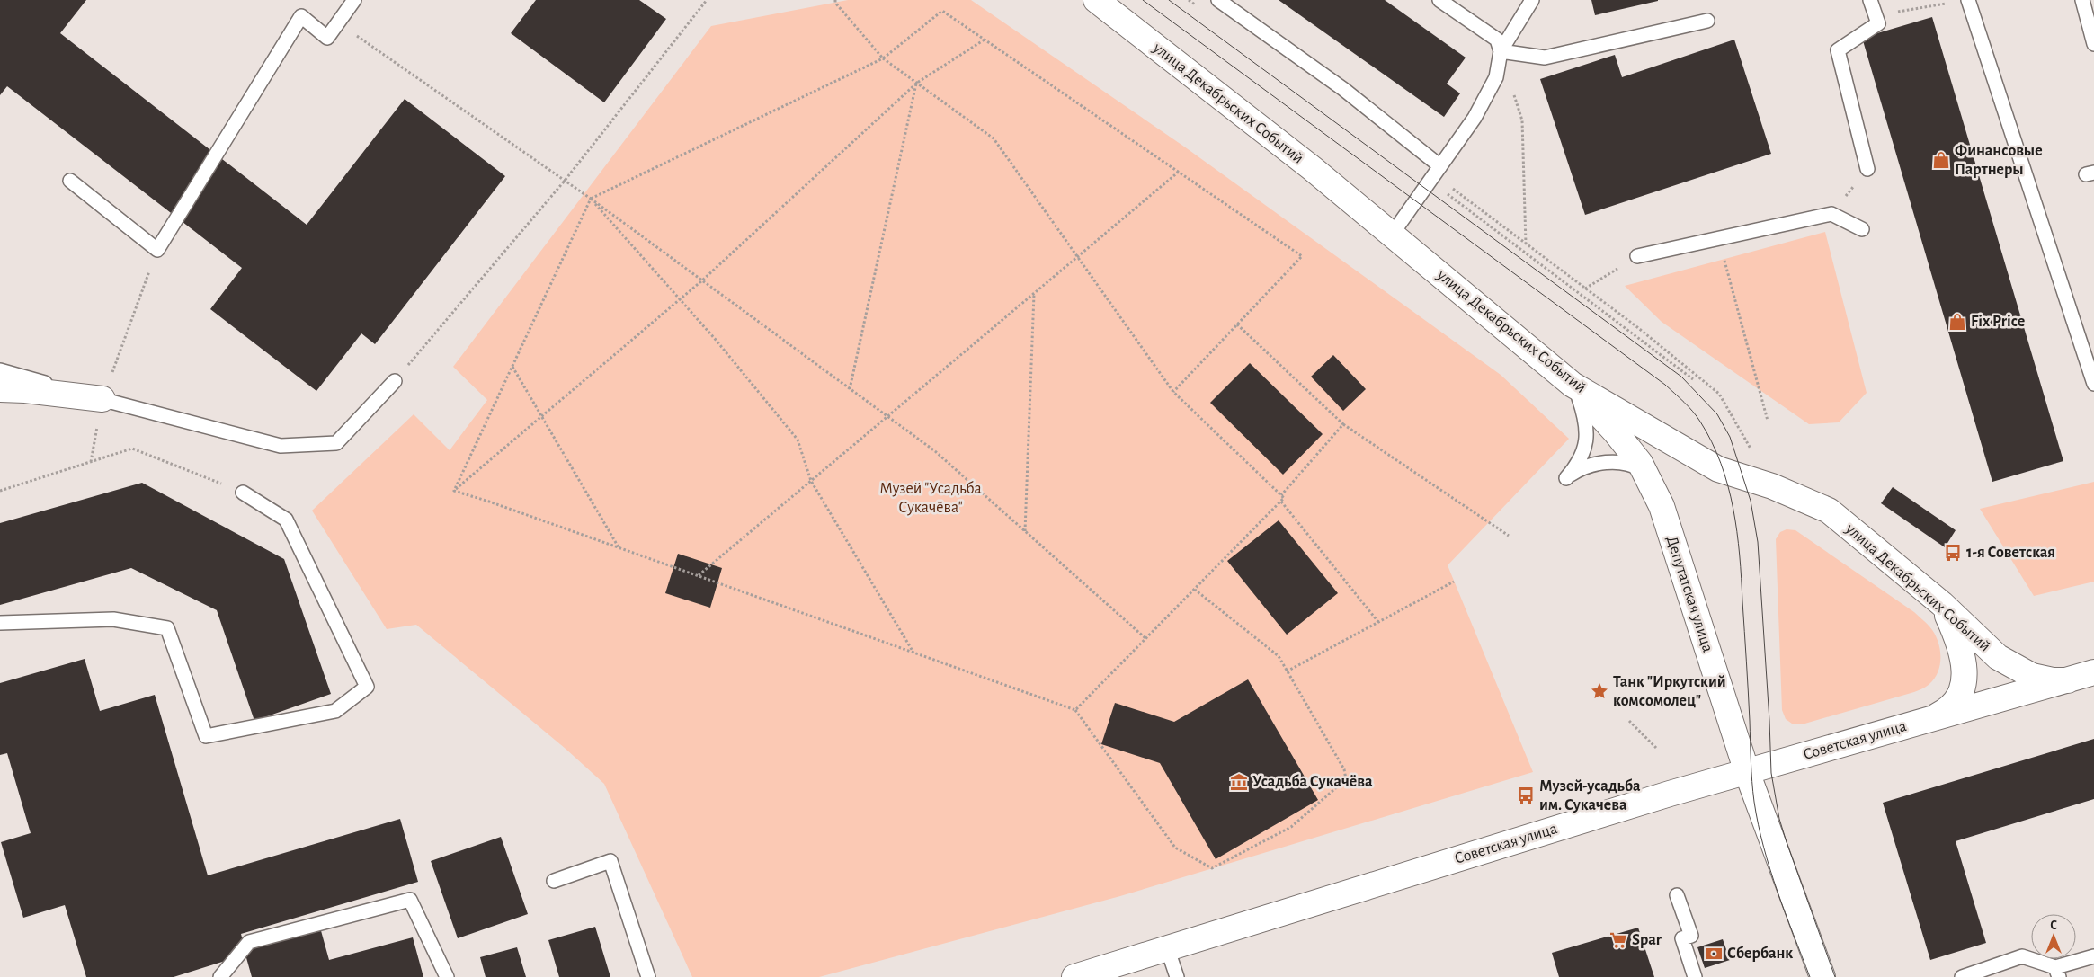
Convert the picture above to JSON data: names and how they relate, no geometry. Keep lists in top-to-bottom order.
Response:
{
  "streets": {
    "main road": ["улица Декабрьских Событий", "Депутатская улица", "Советская улица"]
  },
  "crossings": [
    ["улица Декабрьских Событий", "Депутатская улица"],
    ["улица Декабрьских Событий", "Советская улица"],
    ["Депутатская улица", "Советская улица"]
  ],
  "parks": ["Музей \"Усадьба Сукачёва\""],
  "places": {
    "shop": ["Финансовые Партнеры", "Fix Price"],
    "bus stop": ["1-я Советская", "Музей-усадьба им. Сукачева"],
    "place": ["Танк \"Иркутский комсомолец\""],
    "museum": ["Усадьба Сукачёва"],
    "supermarket": ["Spar"],
    "bank": ["Сбербанк"]
  },
  "north": "top"
}
